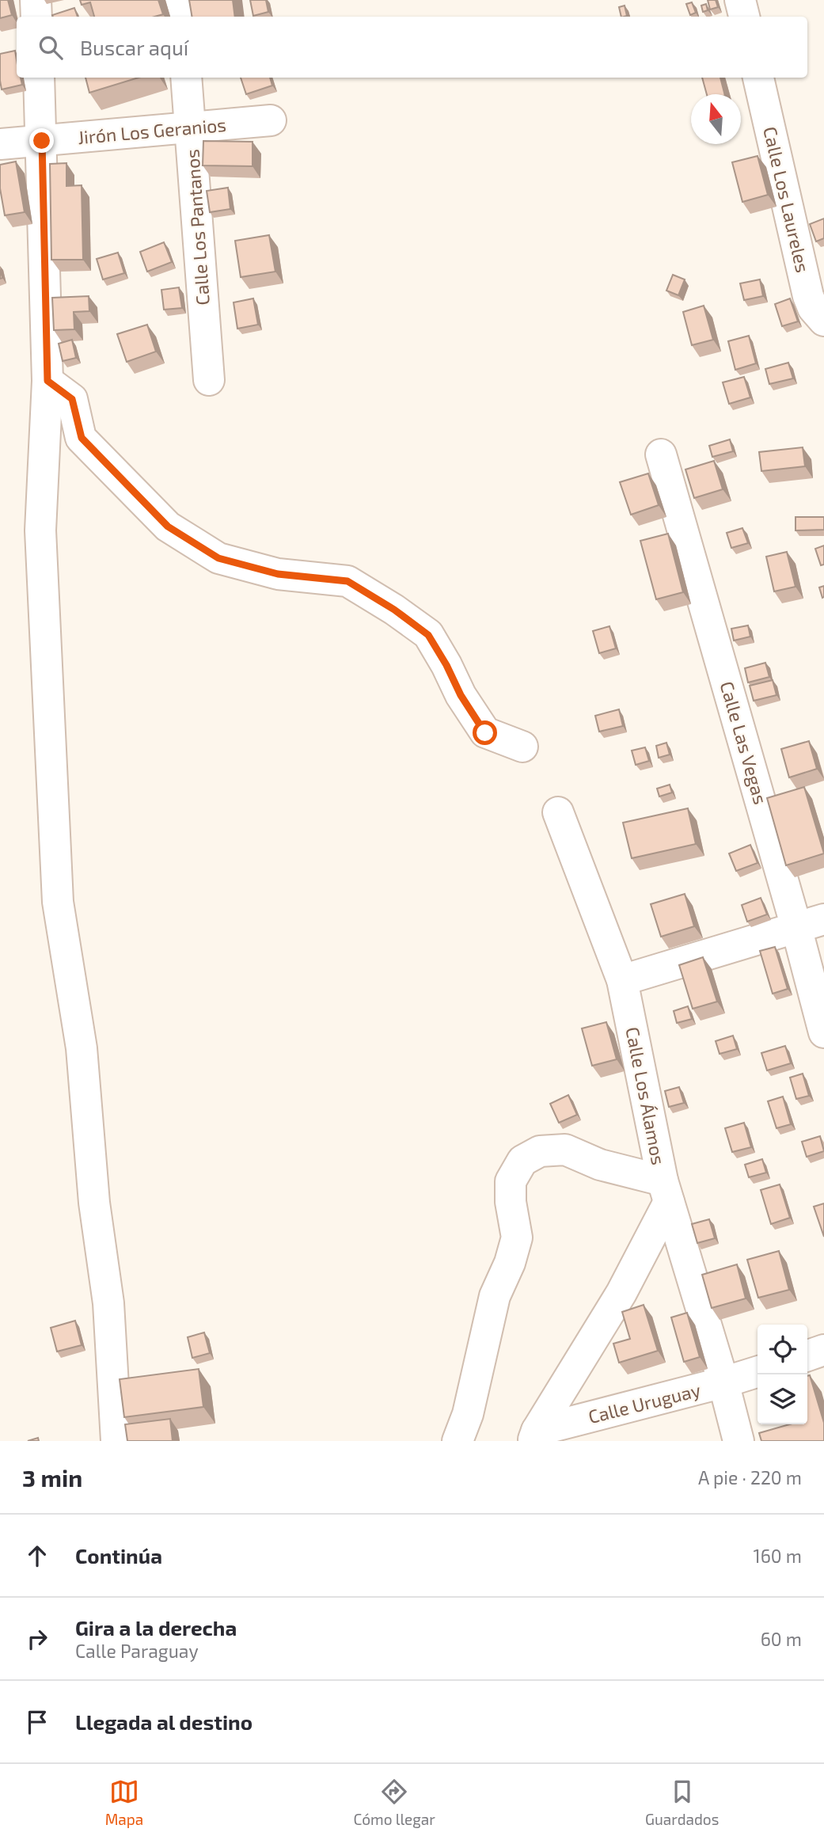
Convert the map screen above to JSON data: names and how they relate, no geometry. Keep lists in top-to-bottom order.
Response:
{
  "streets": {
    "street": [
      "Jirón Los Geranios",
      "Calle Los Laureles",
      "Calle Los Pantanos",
      "Calle Las Vegas",
      "Calle Los Álamos",
      "Calle Uruguay"
    ]
  },
  "crossings": [
    ["Jirón Los Geranios", "Calle Los Pantanos"],
    ["Calle Los Álamos", "Calle Uruguay"]
  ],
  "north": "top",
  "page": {
    "search": "Buscar aquí",
    "heading": ["3 min", "A pie · 220 m"],
    "list": [
      ["Continúa", "160 m"],
      ["Gira a la derecha", "Calle Paraguay", "60 m"],
      "Llegada al destino"
    ],
    "nav": ["Mapa", "Cómo llegar", "Guardados"]
  }
}
